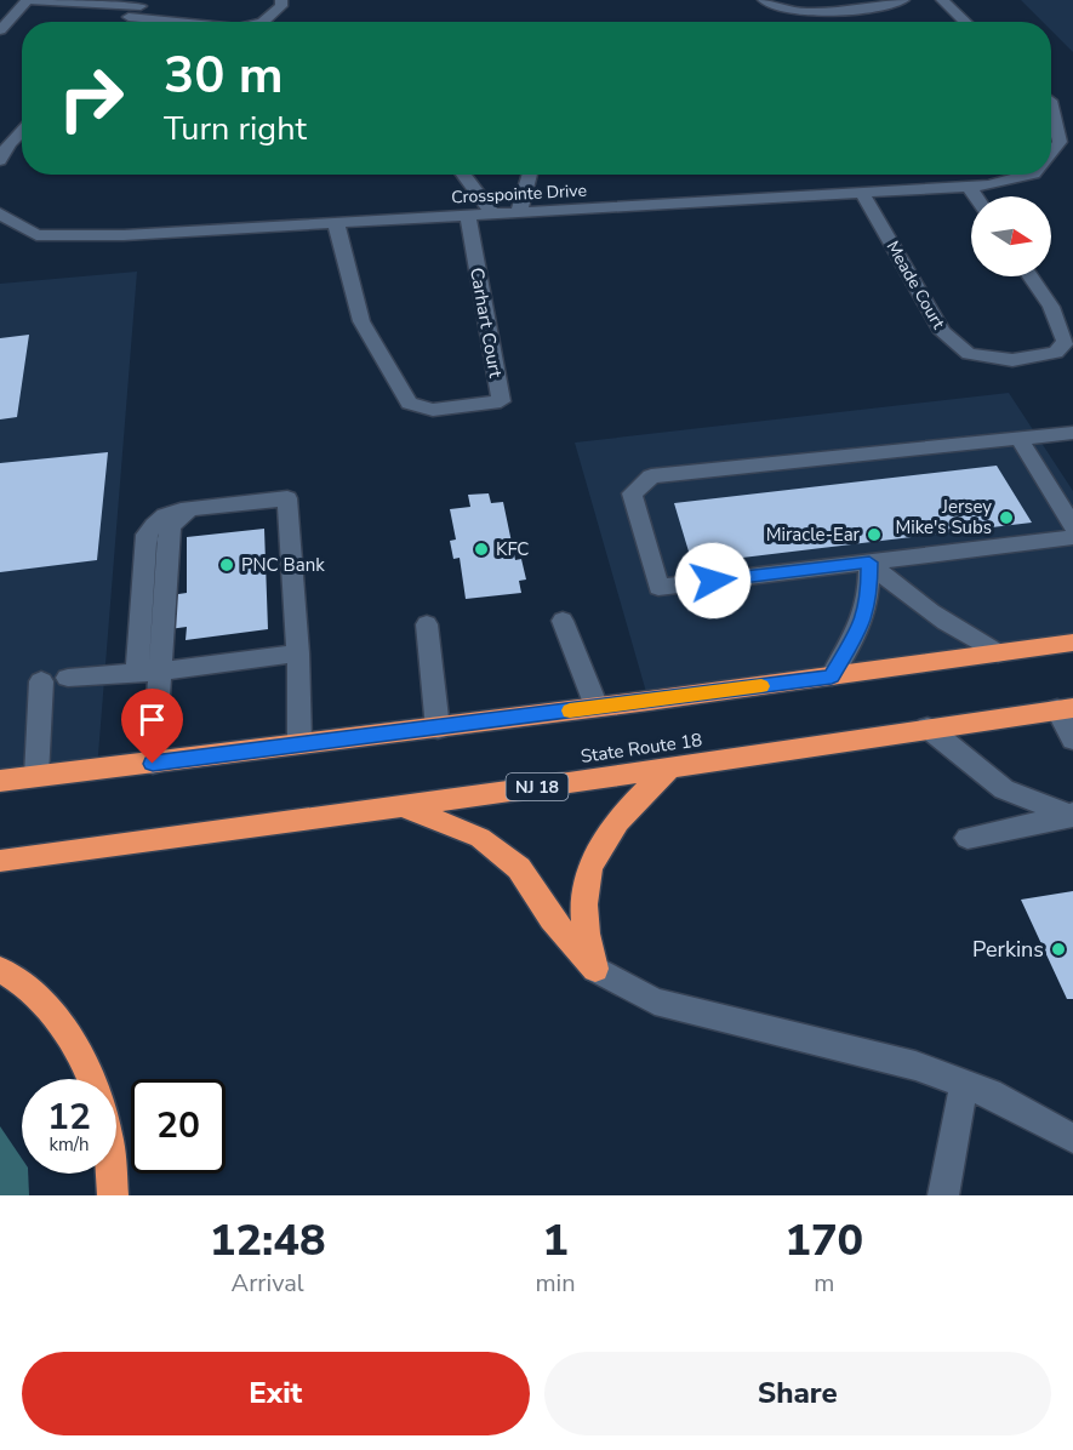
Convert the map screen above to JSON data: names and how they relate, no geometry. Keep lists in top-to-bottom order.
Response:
{
  "streets": {
    "highway": ["State Route 18", "NJ 18"],
    "street": ["Crosspointe Drive", "Meade Court", "Carhart Court"]
  },
  "crossings": [
    ["Crosspointe Drive", "Meade Court"],
    ["Crosspointe Drive", "Carhart Court"]
  ],
  "places": [
    "Jersey Mike's Subs",
    "Miracle-Ear",
    "KFC",
    "PNC Bank",
    "Perkins"
  ],
  "north": "right",
  "page": {
    "turn": ["30 m", "Turn right"],
    "speed": "12 km/h",
    "limit": "20",
    "eta": [
      "12:48",
      "Arrival",
      "1",
      "min",
      "170",
      "m"
    ],
    "buttons": ["Exit", "Share"]
  }
}
